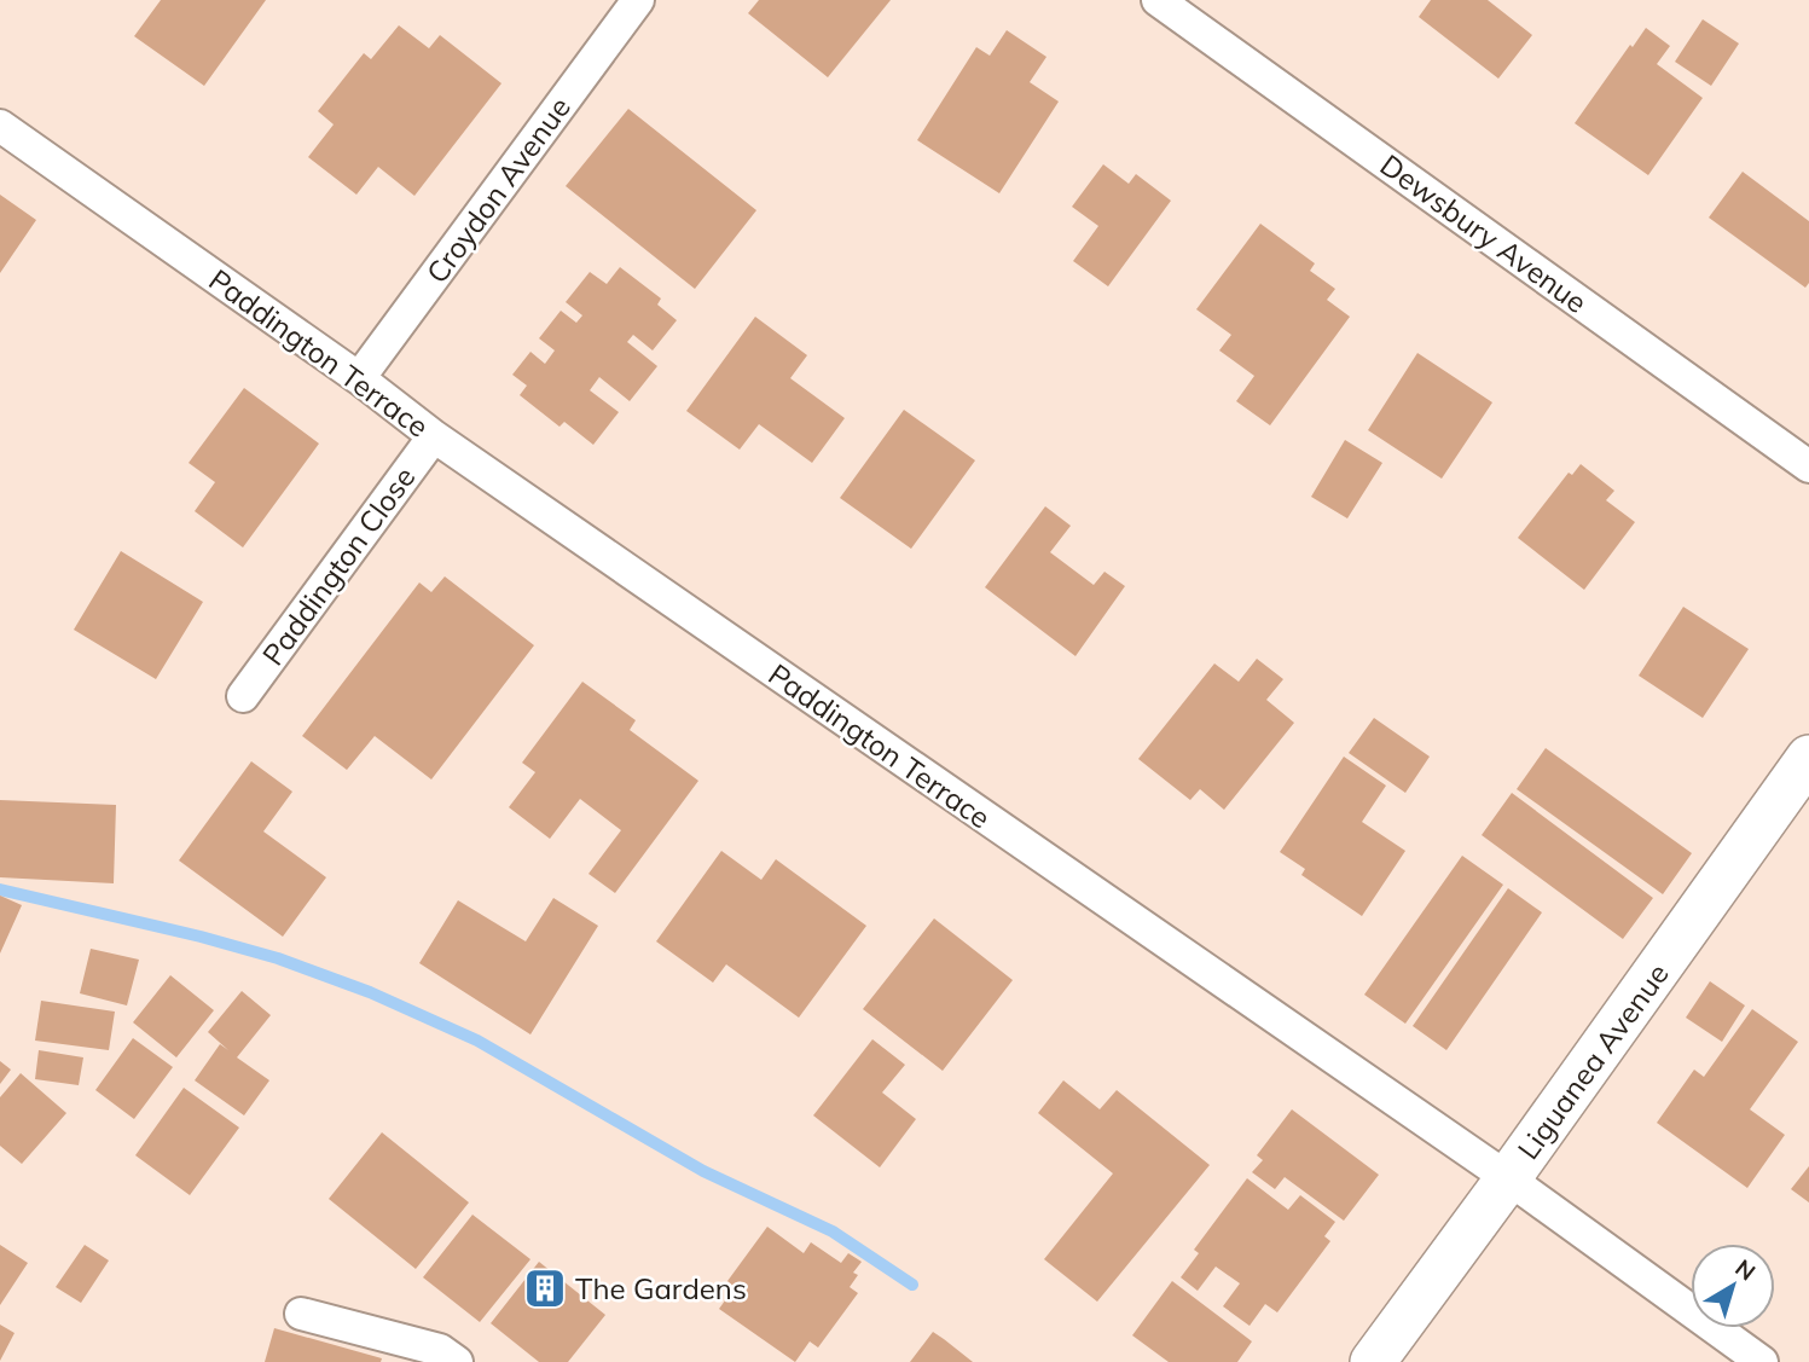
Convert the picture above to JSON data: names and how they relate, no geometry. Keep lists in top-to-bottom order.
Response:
{
  "streets": {
    "main road": ["Liguanea Avenue"],
    "street": [
      "Croydon Avenue",
      "Dewsbury Avenue",
      "Paddington Terrace",
      "Paddington Close"
    ]
  },
  "crossings": [
    ["Croydon Avenue", "Paddington Terrace"],
    ["Paddington Terrace", "Paddington Close"],
    ["Paddington Terrace", "Liguanea Avenue"]
  ],
  "places": {
    "building": ["The Gardens"]
  },
  "north": "top right"
}
